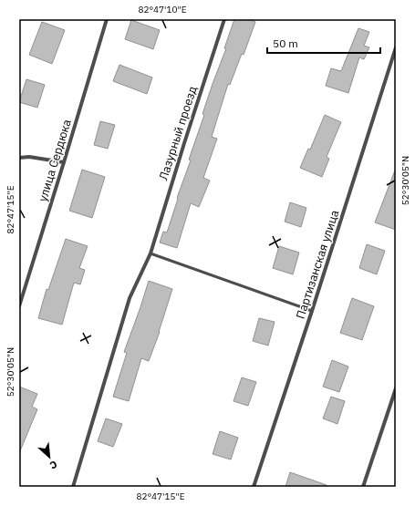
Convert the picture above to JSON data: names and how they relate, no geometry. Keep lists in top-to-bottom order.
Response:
{
  "streets": {
    "street": ["Лазурный проезд", "улица Сердюка", "Партизанская улица"]
  },
  "scale_bar": "50 m",
  "north": "bottom right",
  "coordinates": ["82°47'10\"E", "52°30'05\"N", "82°47'15\"E"]
}
